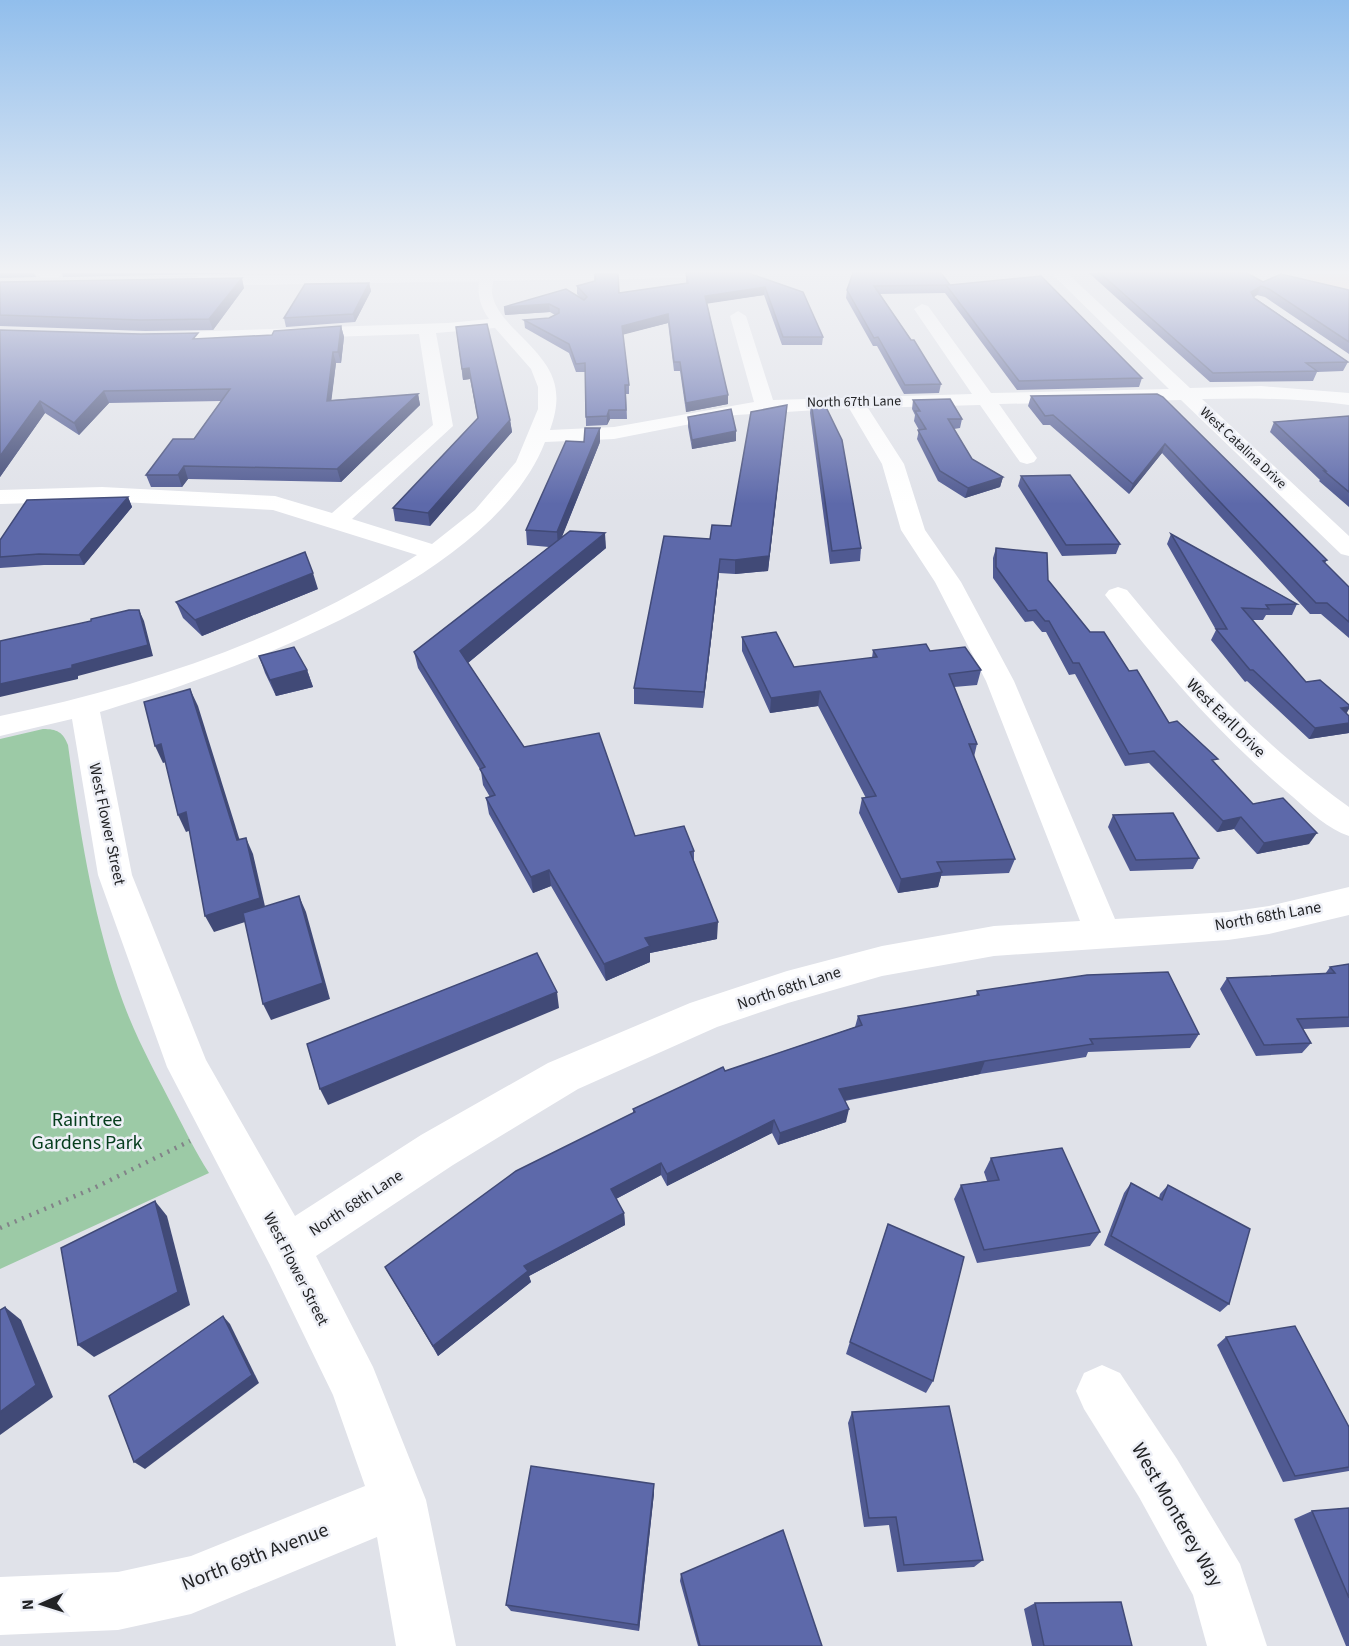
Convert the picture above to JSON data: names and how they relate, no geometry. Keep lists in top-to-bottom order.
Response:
{
  "streets": {
    "street": [
      "North 67th Lane",
      "West Catalina Drive",
      "West Earll Drive",
      "West Flower Street",
      "North 68th Lane",
      "West Monterey Way",
      "North 69th Avenue"
    ]
  },
  "crossings": [
    ["North 67th Lane", "West Catalina Drive"],
    ["West Flower Street", "North 68th Lane"],
    ["West Flower Street", "North 69th Avenue"]
  ],
  "parks": ["Raintree Gardens Park"],
  "north": "left"
}
